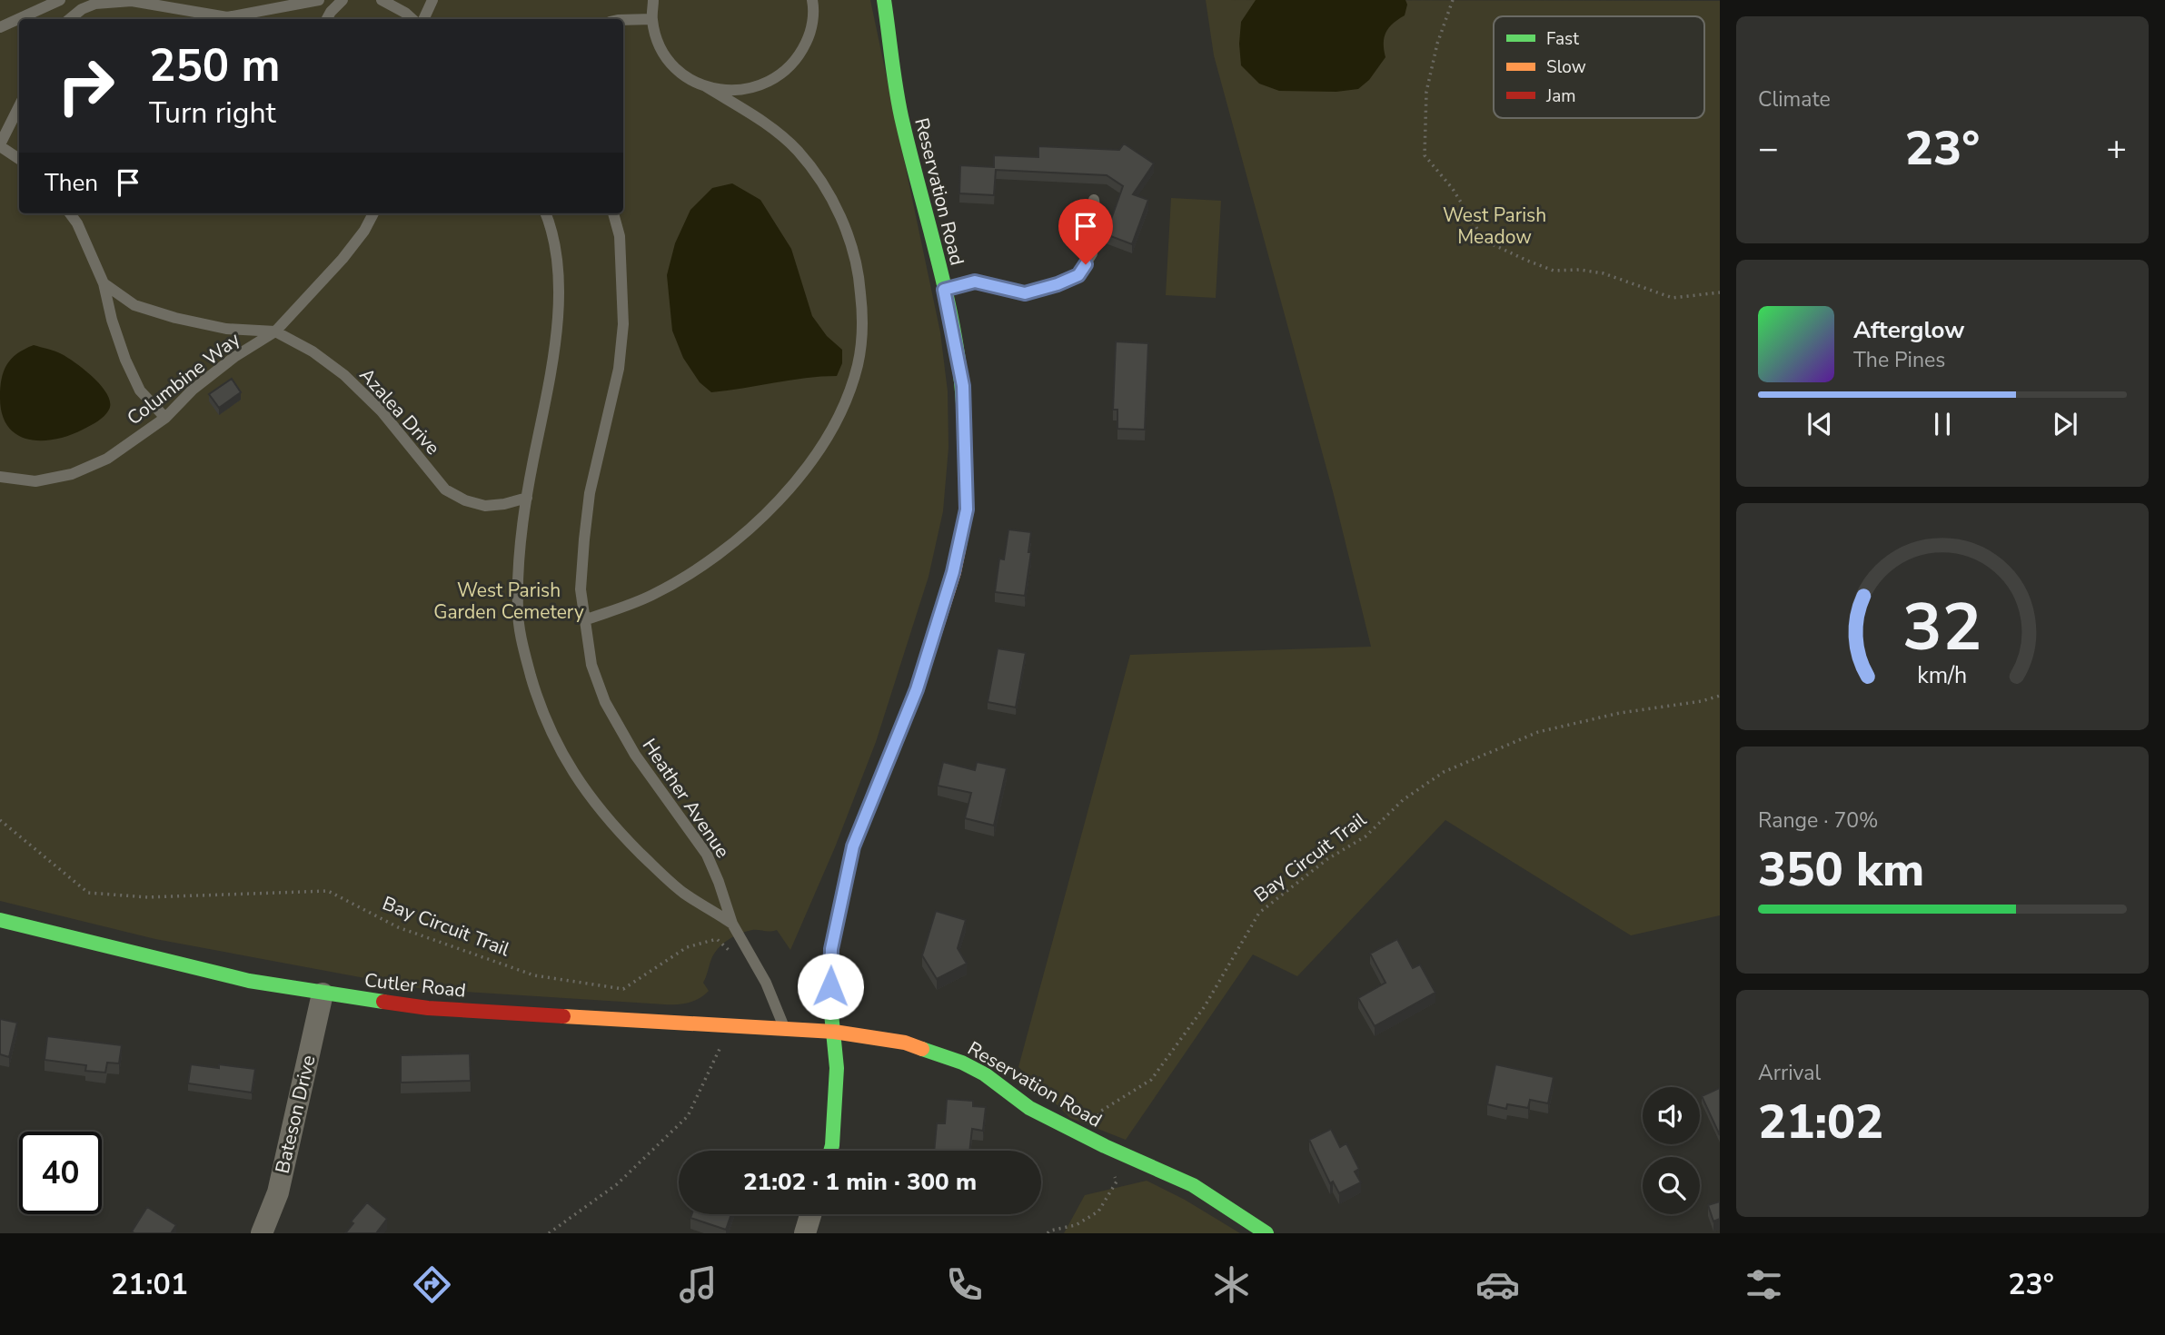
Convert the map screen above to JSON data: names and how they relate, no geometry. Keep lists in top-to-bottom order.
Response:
{
  "streets": {
    "street": ["Reservation Road", "Cutler Road", "Bateson Drive"],
    "lane": ["Columbine Way", "Azalea Drive", "Heather Avenue"],
    "path": ["Bay Circuit Trail"]
  },
  "crossings": [
    ["Reservation Road", "Bay Circuit Trail"],
    ["Reservation Road", "Cutler Road"],
    ["Columbine Way", "Azalea Drive"],
    ["Heather Avenue", "Cutler Road"],
    ["Cutler Road", "Bateson Drive"]
  ],
  "parks": ["West Parish Meadow", "West Parish Garden Cemetery"],
  "legend": ["Fast", "Slow", "Jam"],
  "page": {
    "tile": [
      "Climate",
      ["Range · 70%", "350 km"],
      ["Arrival", "21:02"]
    ],
    "turn": ["250 m", "Turn right"],
    "heat": ["−", "23°", "+"],
    "then": "Then",
    "song": ["Afterglow", "The Pines"],
    "limit": "40",
    "trip": "21:02 · 1 min · 300 m",
    "tabs": ["21:01", "23°"],
    "gauge": ["32", "km/h"]
  }
}
